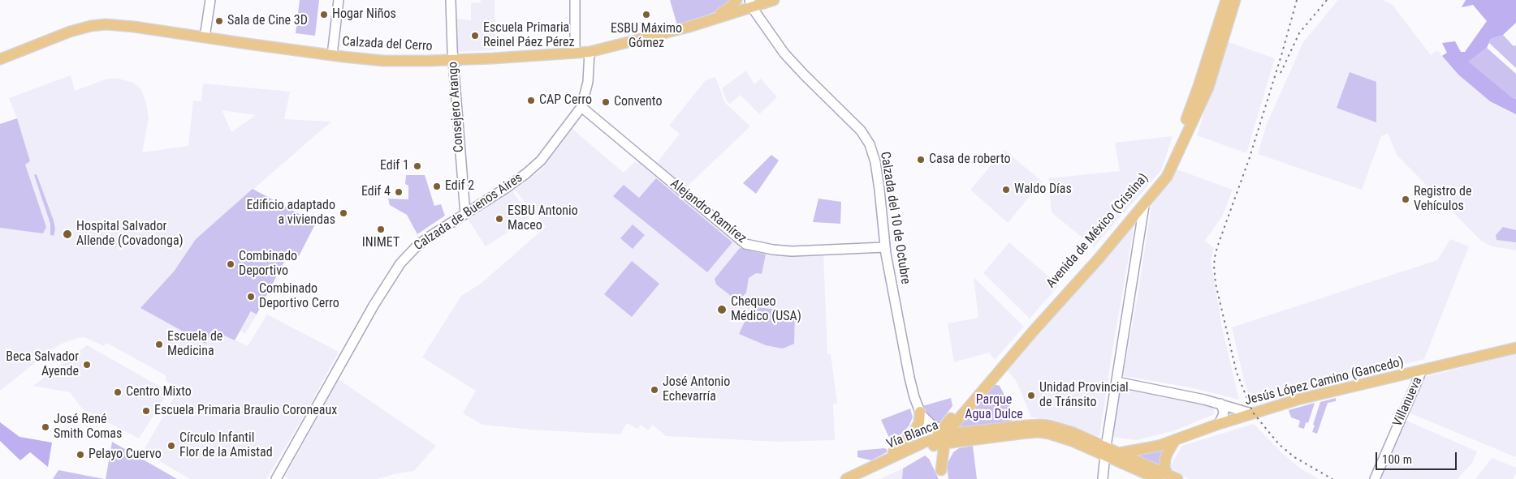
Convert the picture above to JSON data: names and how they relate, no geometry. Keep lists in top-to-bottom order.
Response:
{
  "streets": {
    "main road": [
      "Calzada del Cerro",
      "Calzada del 10 de Octubre",
      "Avenida de México (Cristina)",
      "Jesús López Camino (Gancedo)",
      "Vía Blanca"
    ],
    "street": [
      "Consejero Arango",
      "Alejandro Ramírez",
      "Calzada de Buenos Aires",
      "Villanueva"
    ]
  },
  "crossings": [
    ["Calzada del Cerro", "Consejero Arango"],
    ["Calzada del Cerro", "Calzada de Buenos Aires"],
    ["Calzada del Cerro", "Calzada del 10 de Octubre"],
    ["Consejero Arango", "Calzada de Buenos Aires"],
    ["Alejandro Ramírez", "Calzada de Buenos Aires"],
    ["Alejandro Ramírez", "Calzada del 10 de Octubre"],
    ["Calzada del 10 de Octubre", "Avenida de México (Cristina)"],
    ["Calzada del 10 de Octubre", "Vía Blanca"],
    ["Avenida de México (Cristina)", "Vía Blanca"],
    ["Jesús López Camino (Gancedo)", "Villanueva"]
  ],
  "parks": ["Parque Agua Dulce"],
  "places": [
    "Hogar Niños",
    "ESBU Máximo Gómez",
    "Sala de Cine 3D",
    "Escuela Primaria Reinel Páez Pérez",
    "CAP Cerro",
    "Convento",
    "Casa de roberto",
    "Edif 1",
    "Edif 2",
    "Waldo Días",
    "Edif 4",
    "Registro de Vehículos",
    "Edificio adaptado a viviendas",
    "ESBU Antonio Maceo",
    "INIMET",
    "Hospital Salvador Allende (Covadonga)",
    "Combinado Deportivo",
    "Combinado Deportivo Cerro",
    "Chequeo Médico (USA)",
    "Escuela de Medicina",
    "Beca Salvador Ayende",
    "José Antonio Echevarría",
    "Centro Mixto",
    "Unidad Provincial de Tránsito",
    "Escuela Primaria Braulio Coroneaux",
    "José René Smith Comas",
    "Círculo Infantil Flor de la Amistad",
    "Pelayo Cuervo"
  ],
  "scale_bar": "100 m"
}
